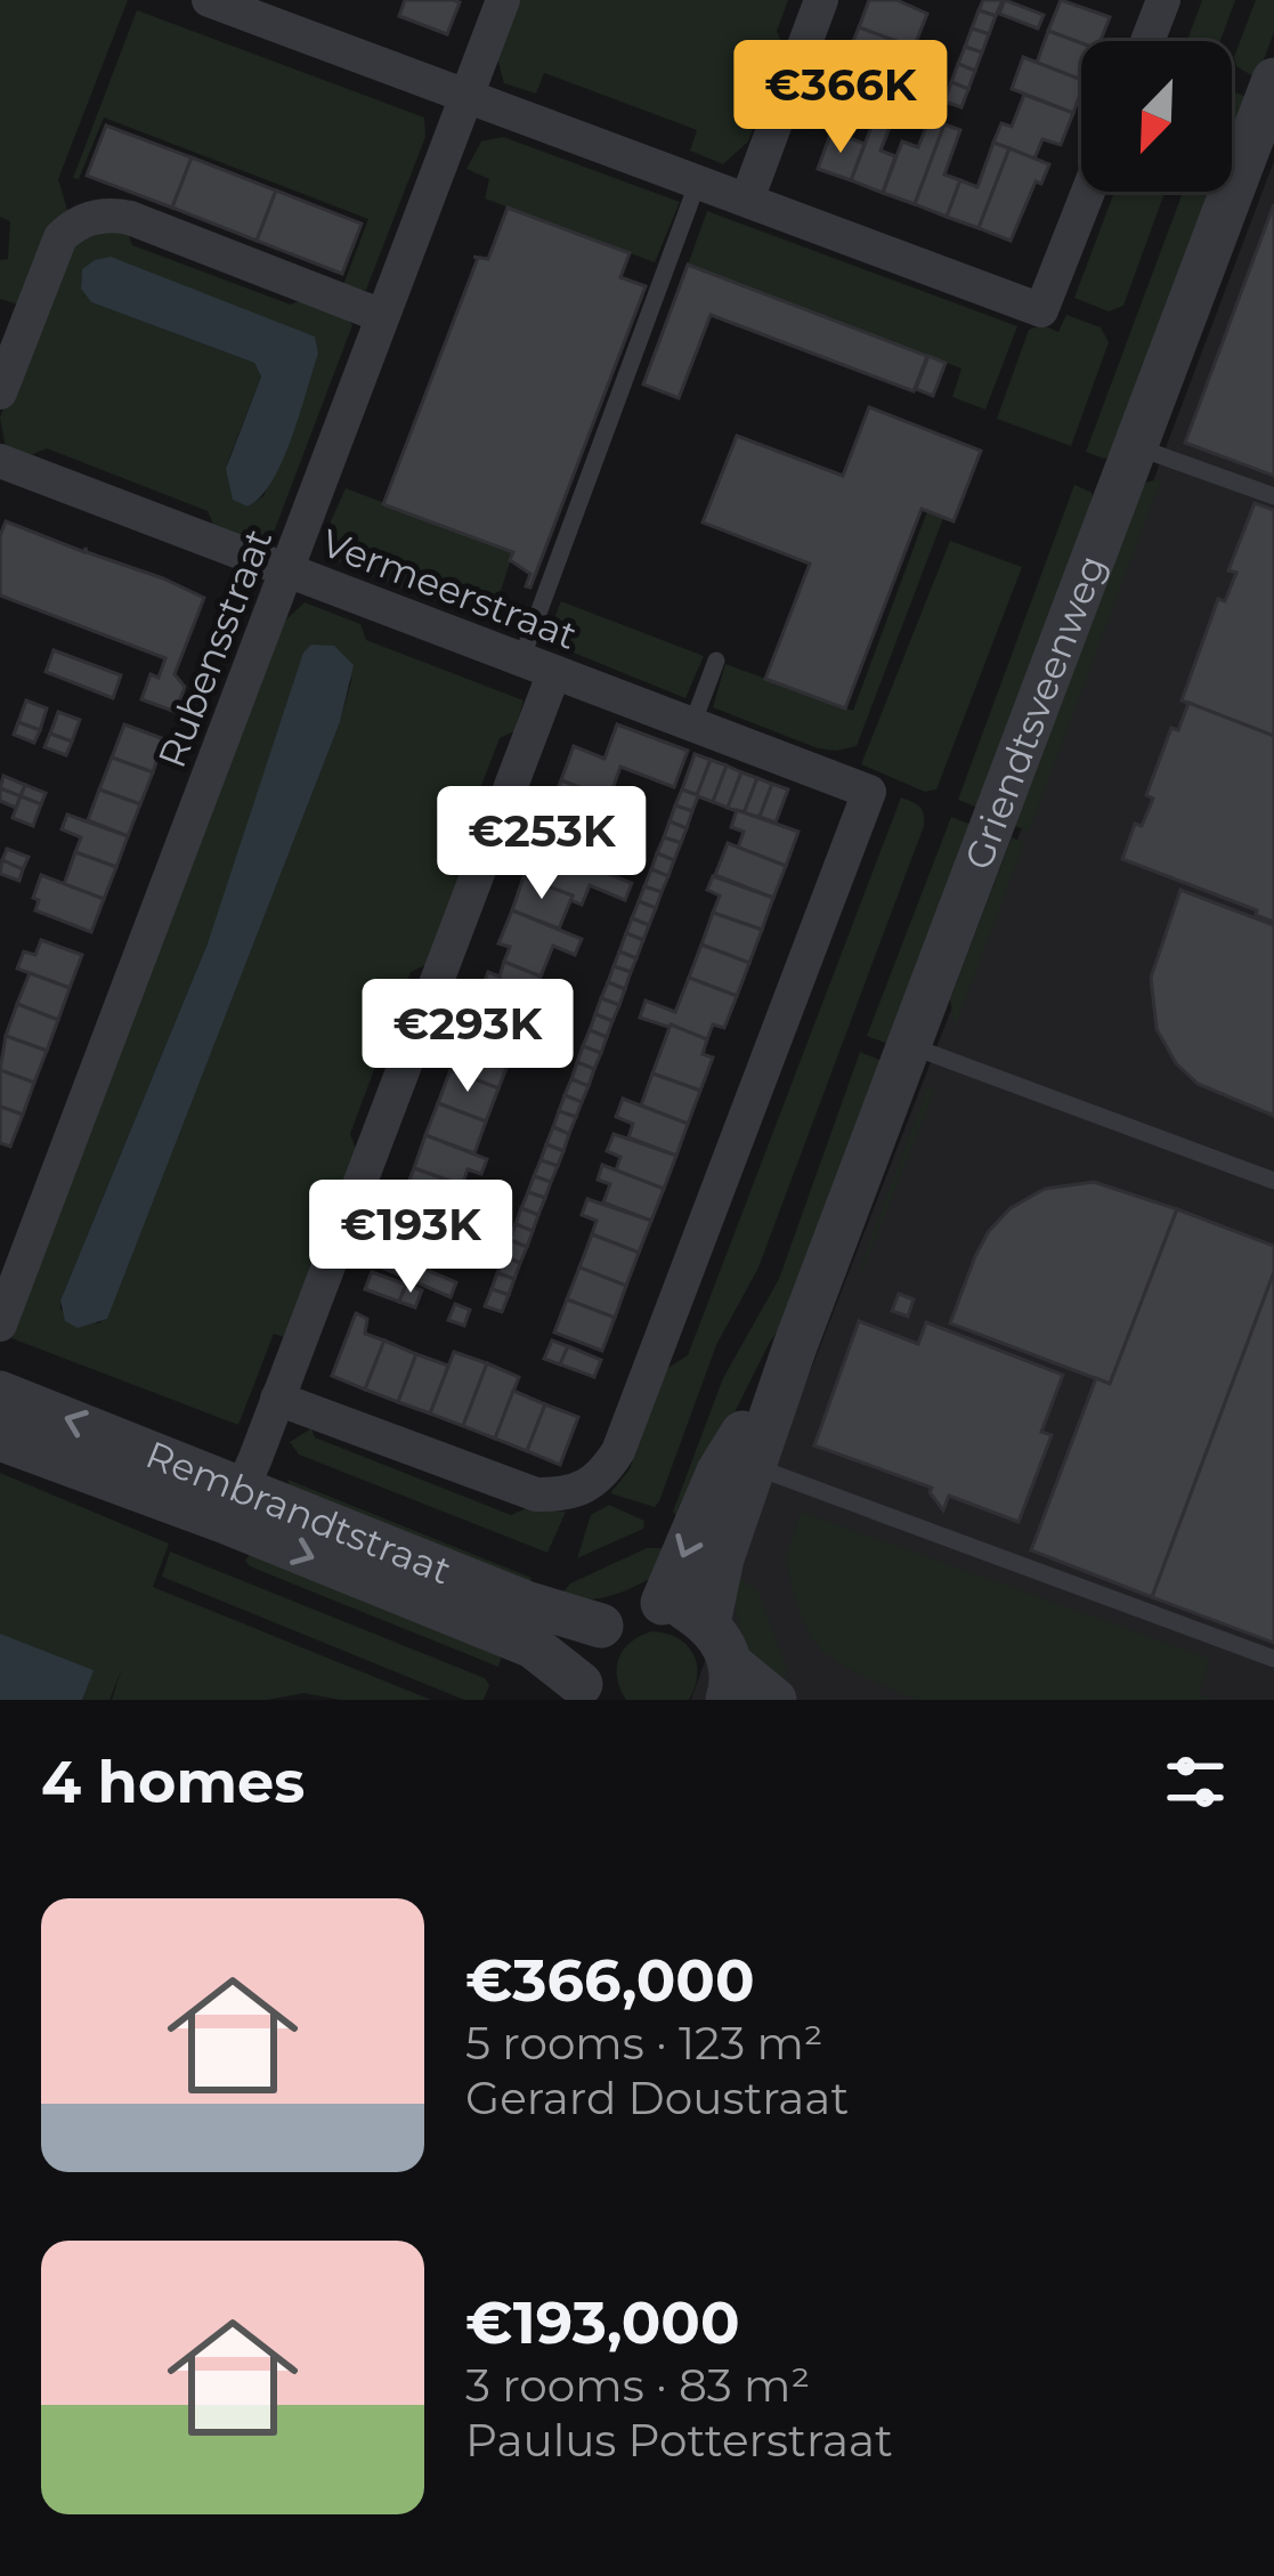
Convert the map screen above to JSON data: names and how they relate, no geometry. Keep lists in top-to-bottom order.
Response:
{
  "streets": {
    "street": [
      "Vermeerstraat",
      "Rubensstraat",
      "Griendtsveenweg",
      "Rembrandtstraat"
    ]
  },
  "crossings": [
    ["Vermeerstraat", "Rubensstraat"]
  ],
  "north": "bottom left",
  "page": {
    "price": [
      "€366K",
      "€253K",
      "€293K",
      "€193K"
    ],
    "heading": "4 homes",
    "list": [
      {
        "name": "€366,000",
        "note": "5 rooms · 123 m² · Gerard Doustraat"
      },
      {
        "name": "€193,000",
        "note": "3 rooms · 83 m² · Paulus Potterstraat"
      }
    ]
  }
}
